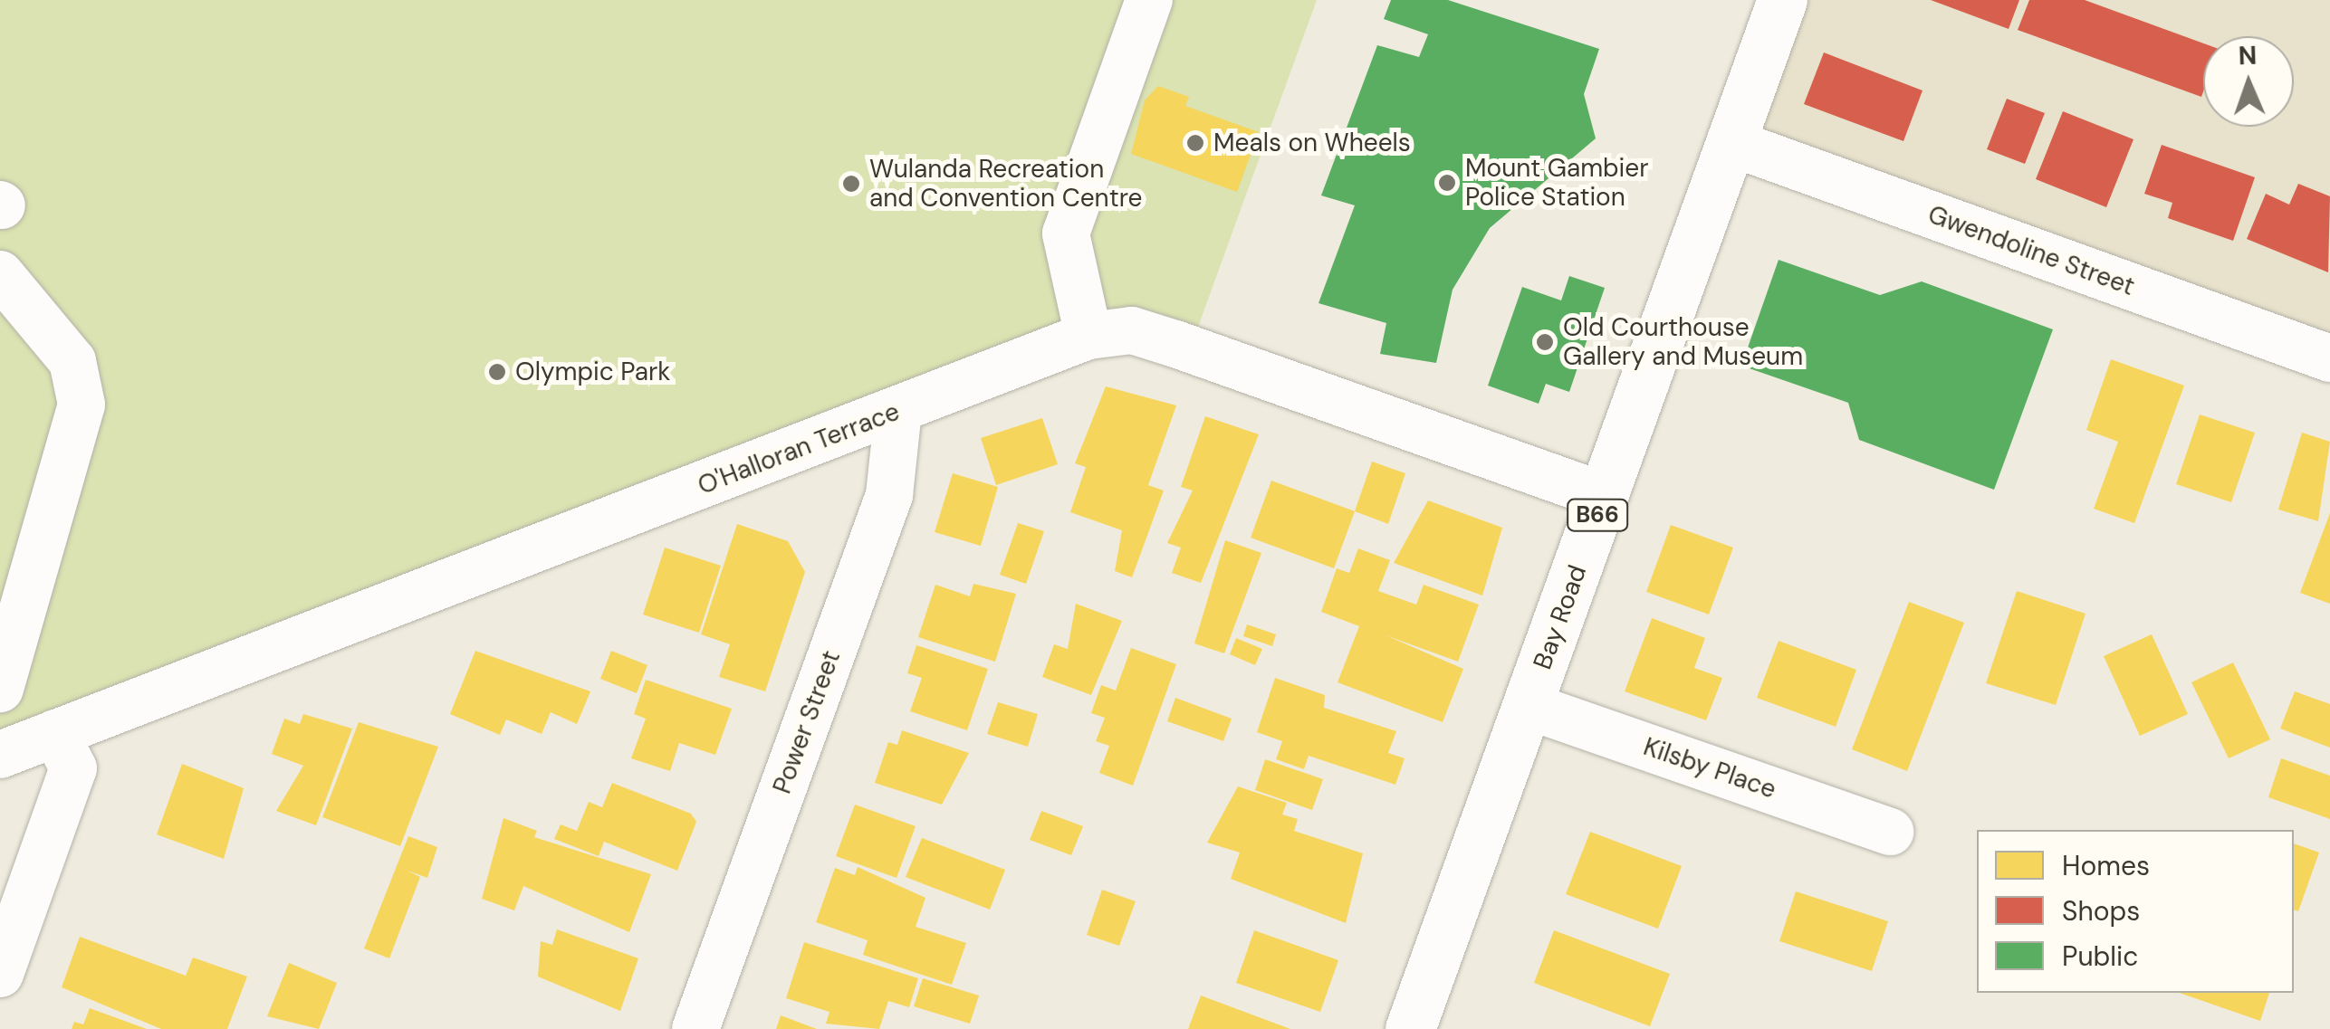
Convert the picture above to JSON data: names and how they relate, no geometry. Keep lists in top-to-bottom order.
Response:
{
  "streets": {
    "main road": ["B66", "Bay Road"],
    "street": [
      "Gwendoline Street",
      "O'Halloran Terrace",
      "Power Street",
      "Kilsby Place"
    ]
  },
  "crossings": [
    ["Gwendoline Street", "Bay Road"],
    ["O'Halloran Terrace", "Bay Road"],
    ["O'Halloran Terrace", "Power Street"],
    ["Bay Road", "Kilsby Place"]
  ],
  "places": [
    "Meals on Wheels",
    "Mount Gambier Police Station",
    "Wulanda Recreation and Convention Centre",
    "Old Courthouse Gallery and Museum",
    "Olympic Park"
  ],
  "legend": ["Homes", "Shops", "Public"],
  "north": "top"
}
